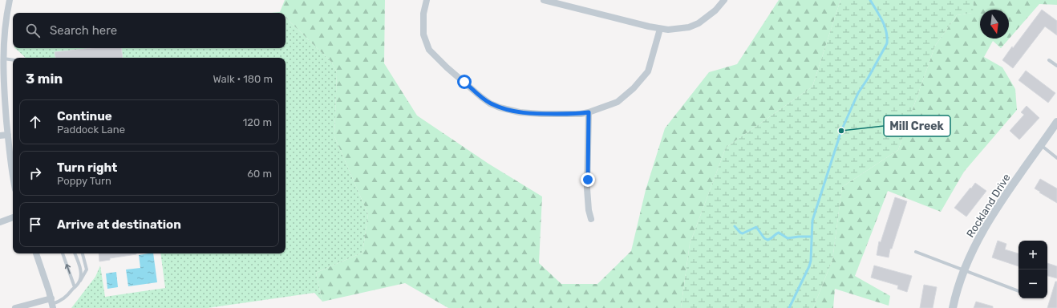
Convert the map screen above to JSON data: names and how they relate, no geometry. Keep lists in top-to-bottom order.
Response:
{
  "streets": {
    "street": ["Rockland Drive"]
  },
  "places": ["Mill Creek"],
  "north": "bottom",
  "page": {
    "search": "Search here",
    "heading": ["3 min", "Walk · 180 m"],
    "list": [
      ["Continue", "Paddock Lane", "120 m"],
      ["Turn right", "Poppy Turn", "60 m"],
      "Arrive at destination"
    ],
    "map_buttons": ["+", "−"]
  }
}
